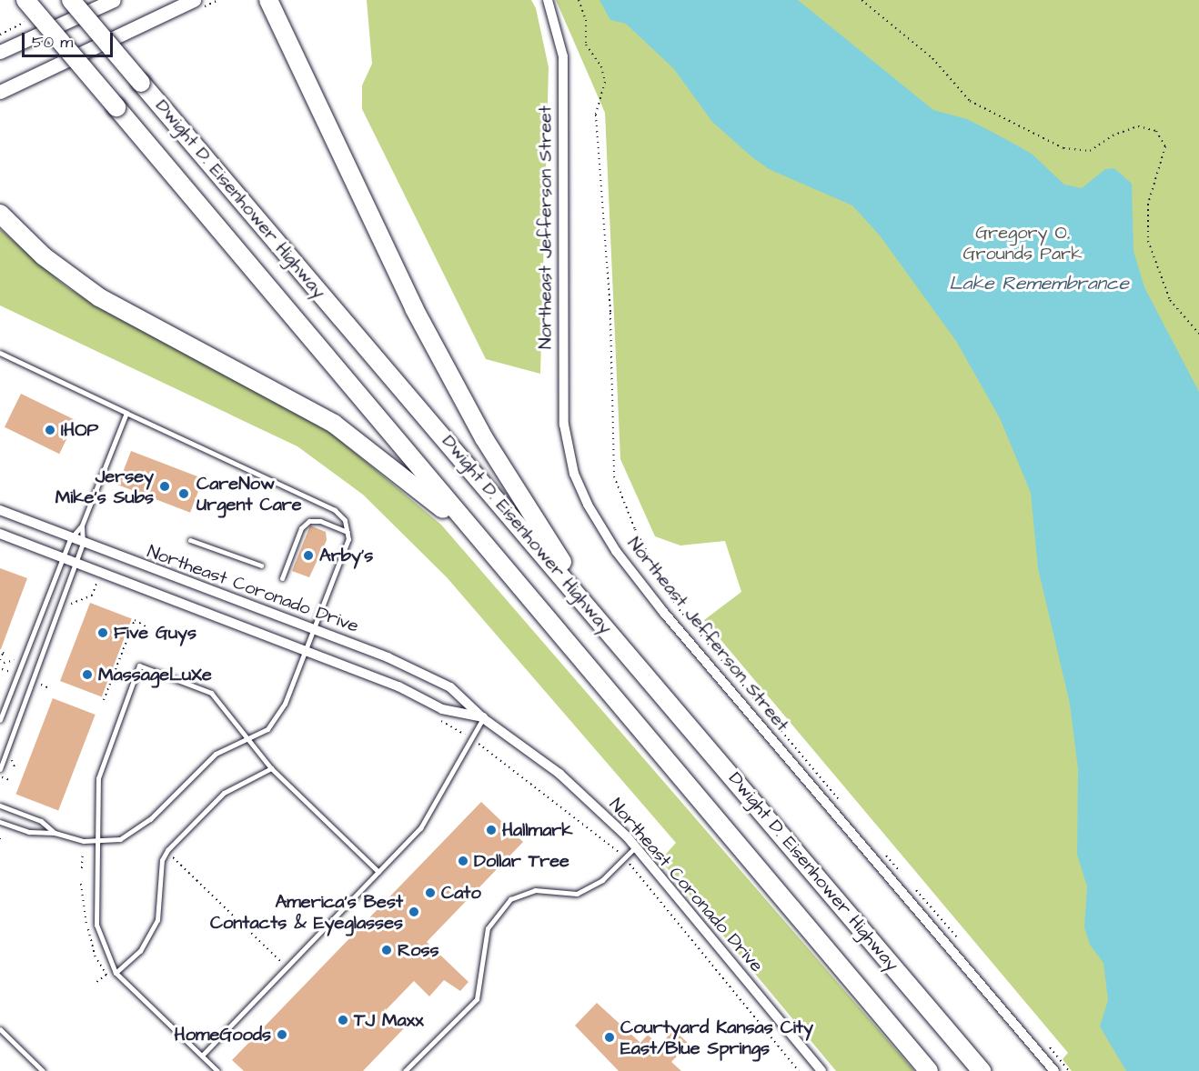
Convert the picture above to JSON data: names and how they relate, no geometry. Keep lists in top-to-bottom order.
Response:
{
  "streets": {
    "highway": ["Dwight D. Eisenhower Highway"],
    "street": ["Northeast Jefferson Street", "Northeast Coronado Drive"]
  },
  "water": ["Lake Remembrance"],
  "parks": ["Gregory O. Grounds Park"],
  "places": [
    "IHOP",
    "Jersey Mike's Subs",
    "CareNow Urgent Care",
    "Arby's",
    "Five Guys",
    "MassageLuXe",
    "Hallmark",
    "Dollar Tree",
    "Cato",
    "America's Best Contacts & Eyeglasses",
    "Ross",
    "TJ Maxx",
    "HomeGoods",
    "Courtyard Kansas City East/Blue Springs"
  ],
  "scale_bar": "50 m"
}
